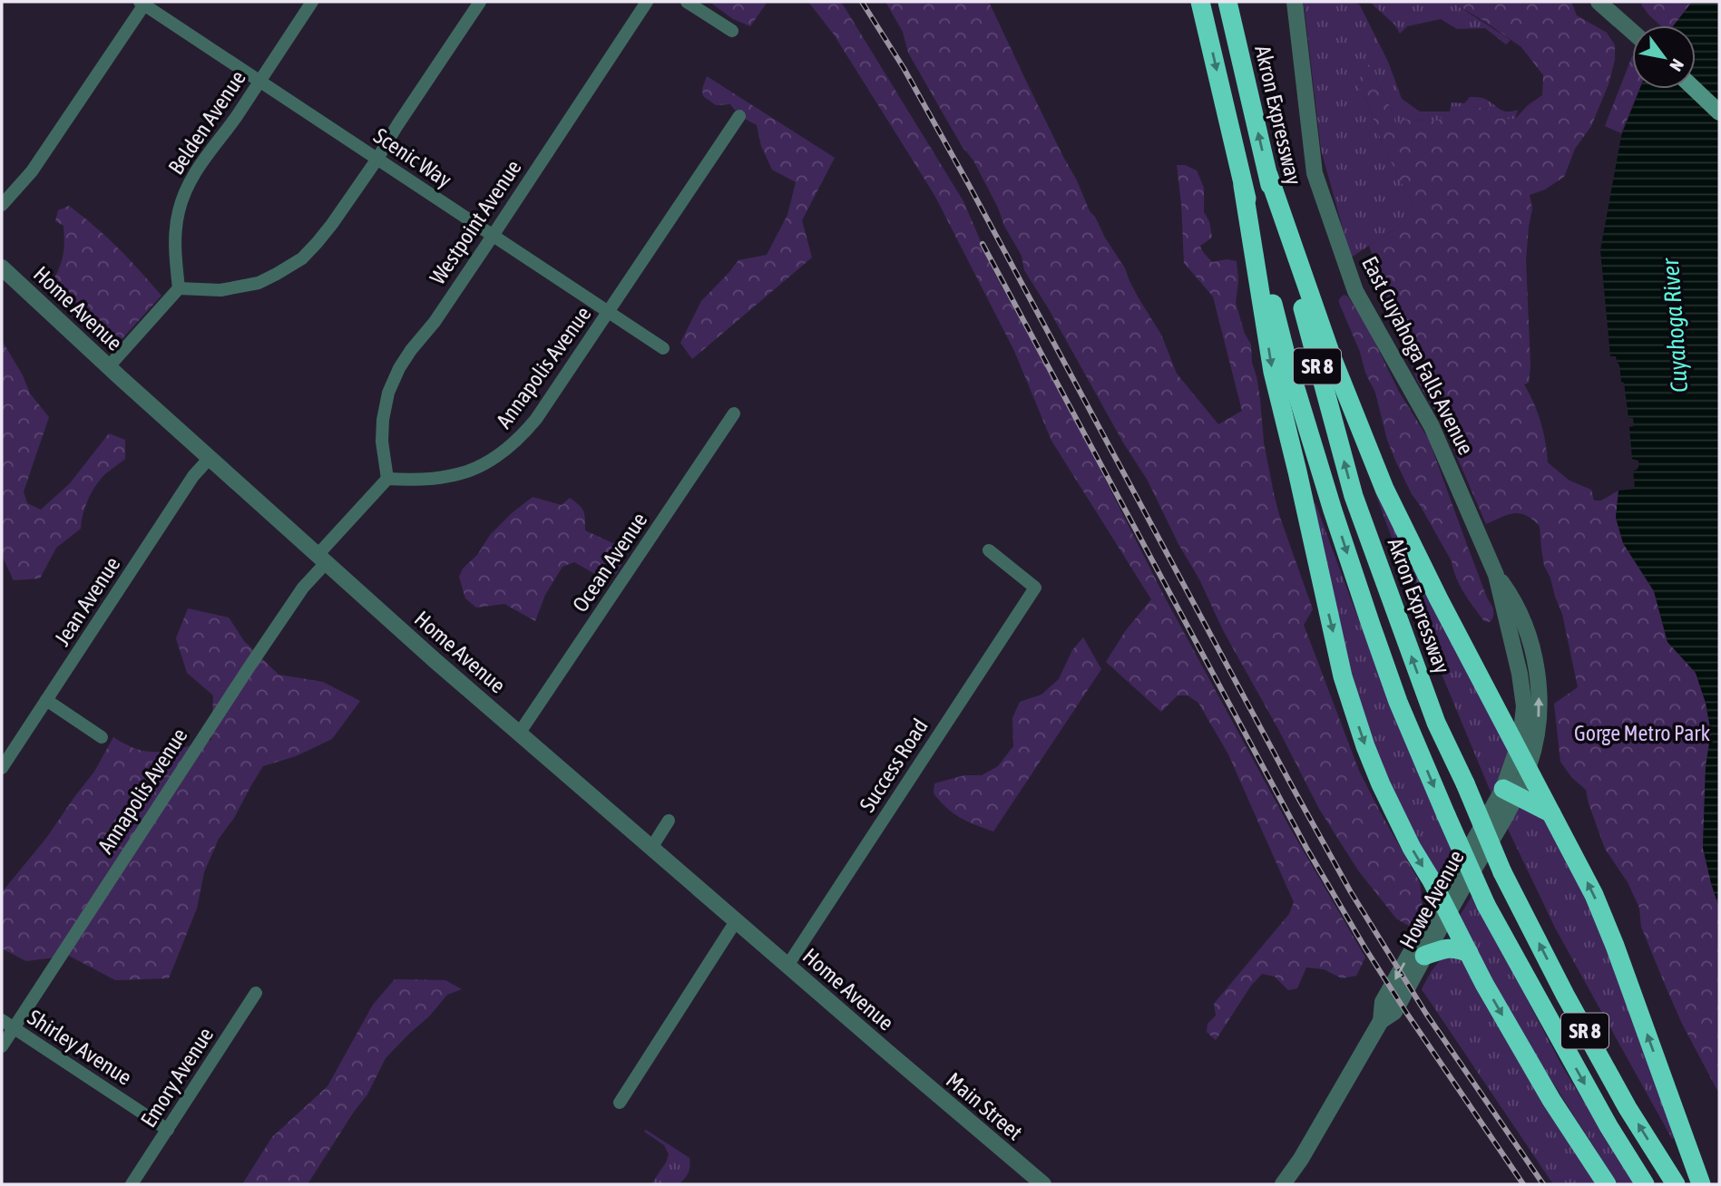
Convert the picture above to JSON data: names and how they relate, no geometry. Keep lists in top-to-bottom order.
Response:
{
  "streets": {
    "highway": ["Akron Expressway", "SR 8"],
    "street": [
      "Belden Avenue",
      "Scenic Way",
      "Westpoint Avenue",
      "Home Avenue",
      "East Cuyahoga Falls Avenue",
      "Annapolis Avenue",
      "Ocean Avenue",
      "Jean Avenue",
      "Success Road",
      "Howe Avenue",
      "Shirley Avenue",
      "Emory Avenue",
      "Main Street"
    ]
  },
  "crossings": [
    ["Belden Avenue", "Scenic Way"],
    ["Scenic Way", "Westpoint Avenue"],
    ["Scenic Way", "Annapolis Avenue"],
    ["Westpoint Avenue", "Annapolis Avenue"],
    ["Home Avenue", "Annapolis Avenue"],
    ["Home Avenue", "Ocean Avenue"],
    ["Home Avenue", "Jean Avenue"],
    ["Home Avenue", "Success Road"],
    ["Home Avenue", "Main Street"],
    ["East Cuyahoga Falls Avenue", "Howe Avenue"],
    ["Annapolis Avenue", "Shirley Avenue"],
    ["Shirley Avenue", "Emory Avenue"]
  ],
  "water": ["Cuyahoga River"],
  "parks": ["Gorge Metro Park"],
  "north": "bottom right"
}
